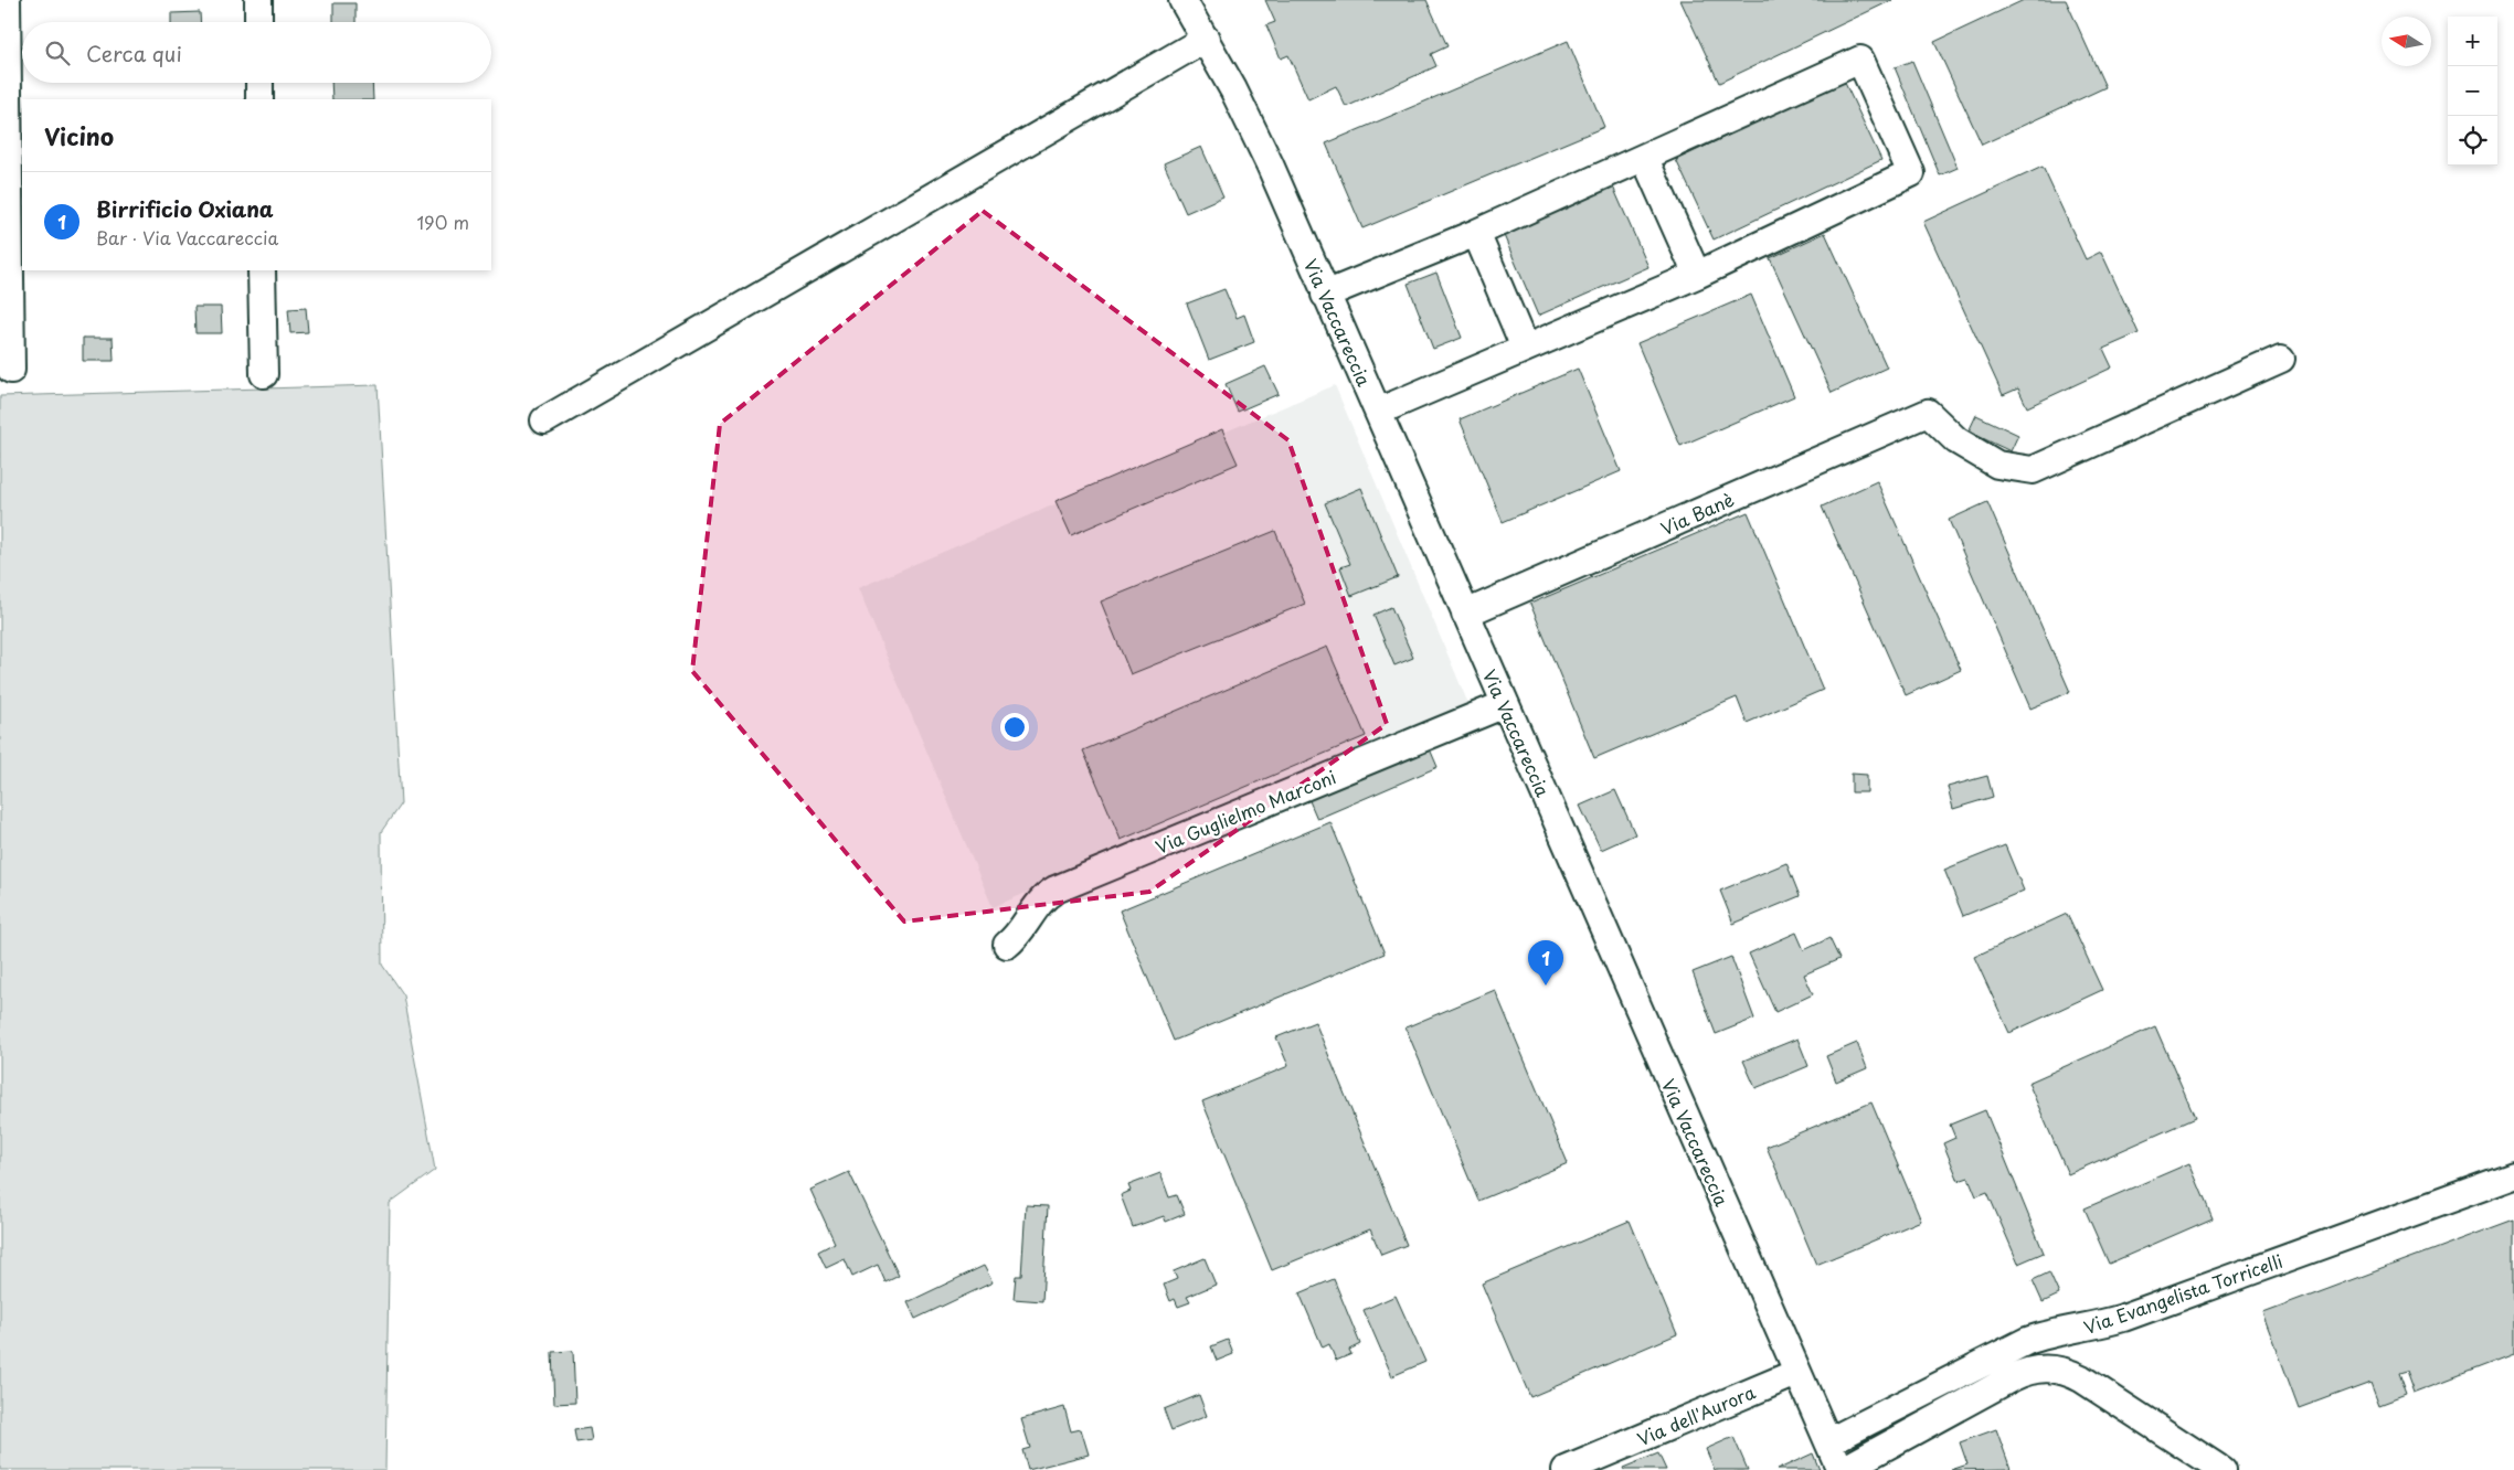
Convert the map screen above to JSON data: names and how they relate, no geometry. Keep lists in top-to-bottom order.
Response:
{
  "streets": {
    "street": [
      "Via Vaccareccia",
      "Via Banè",
      "Via Guglielmo Marconi",
      "Via Evangelista Torricelli",
      "Via dell'Aurora"
    ]
  },
  "crossings": [
    ["Via Vaccareccia", "Via Banè"],
    ["Via Vaccareccia", "Via Guglielmo Marconi"],
    ["Via Vaccareccia", "Via Evangelista Torricelli"],
    ["Via Vaccareccia", "Via dell'Aurora"]
  ],
  "north": "left",
  "page": {
    "map_buttons": ["+", "−"],
    "search": "Cerca qui",
    "heading": "Vicino",
    "list": [
      {
        "mark": "1",
        "name": "Birrificio Oxiana",
        "note": "Bar · Via Vaccareccia",
        "value": "190 m"
      }
    ],
    "pins": "1"
  }
}
